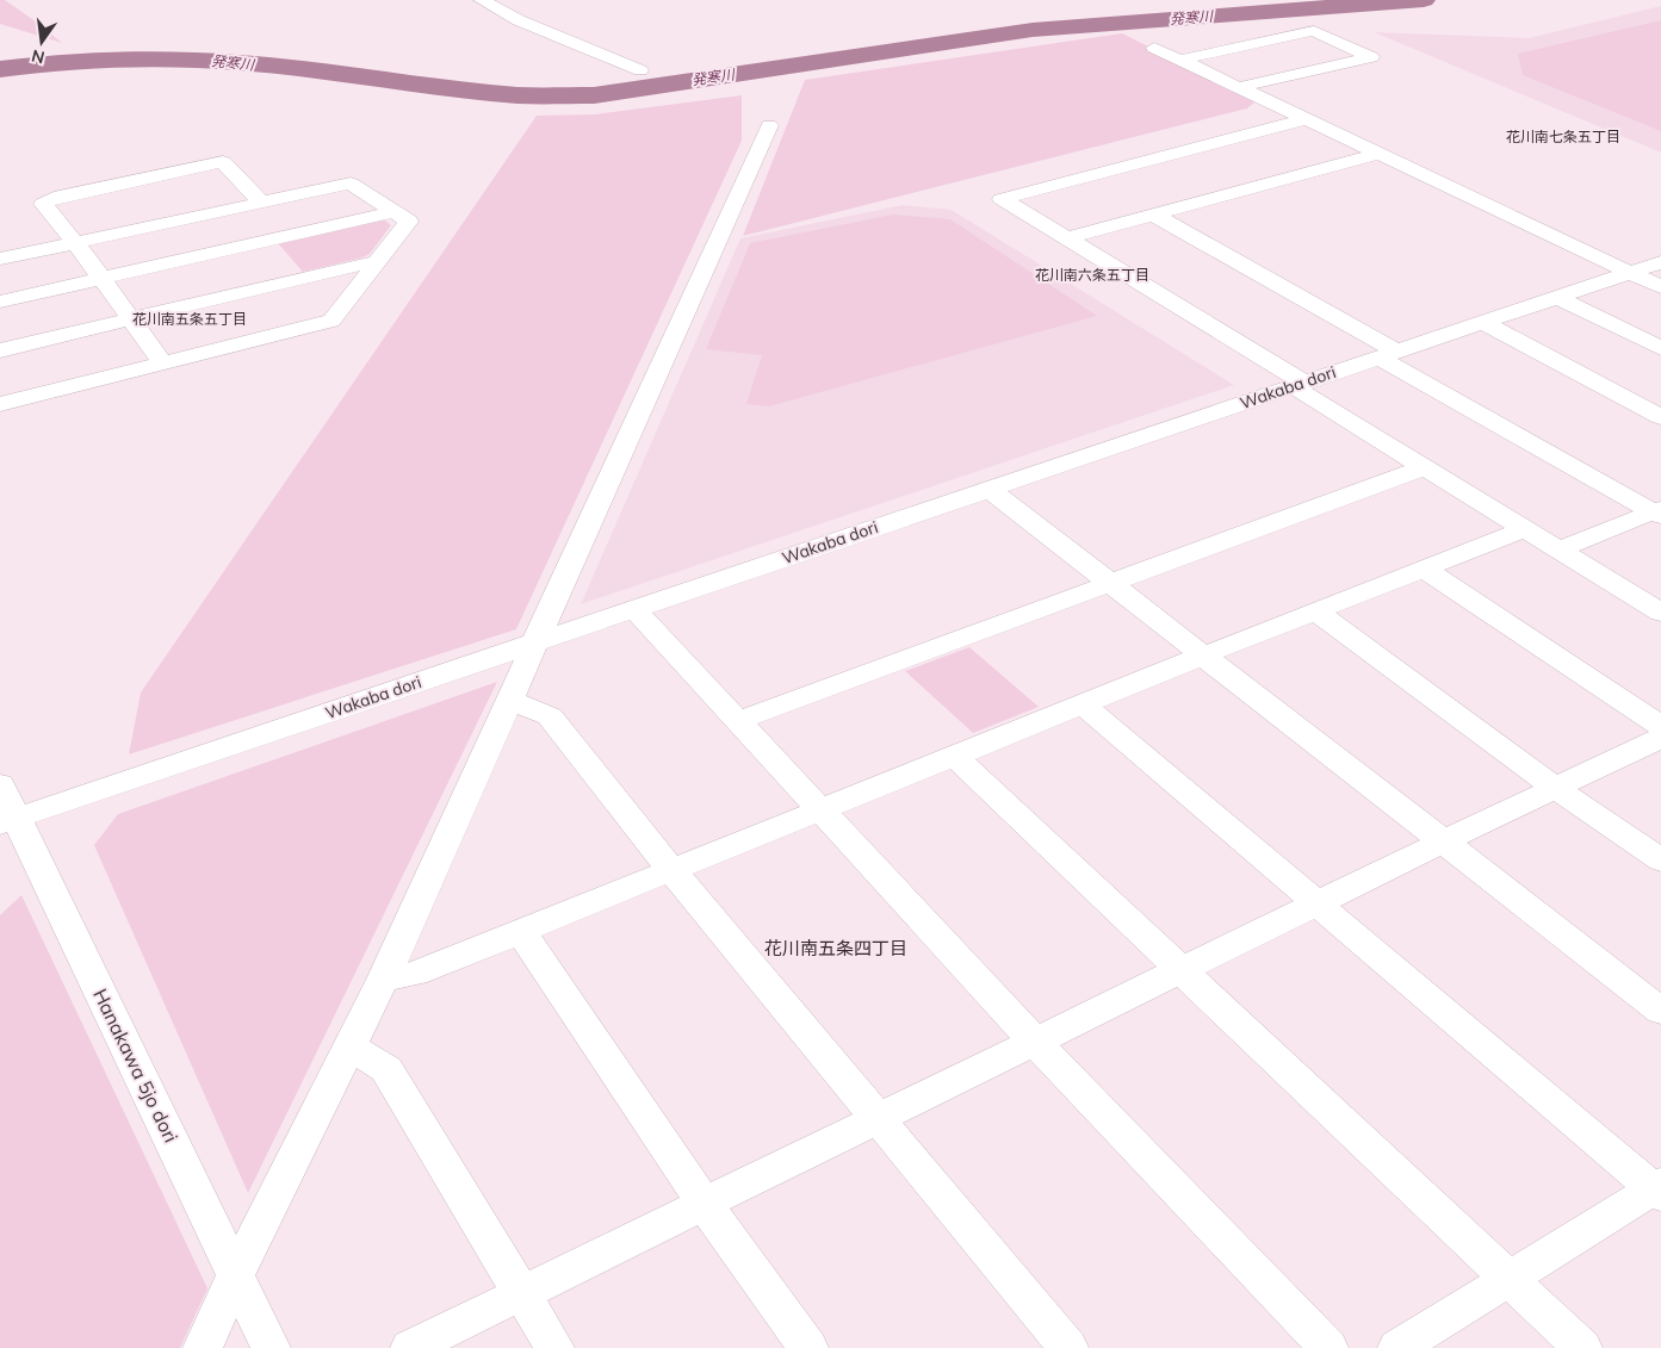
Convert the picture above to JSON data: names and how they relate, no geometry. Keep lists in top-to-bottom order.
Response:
{
  "streets": {
    "street": ["Wakaba dori", "Hanakawa 5jo dori"]
  },
  "crossings": [
    ["Wakaba dori", "Hanakawa 5jo dori"]
  ],
  "districts": [
    "花川南七条五丁目",
    "花川南六条五丁目",
    "花川南五条五丁目",
    "花川南五条四丁目"
  ],
  "water": ["発寒川"],
  "north": "bottom"
}
